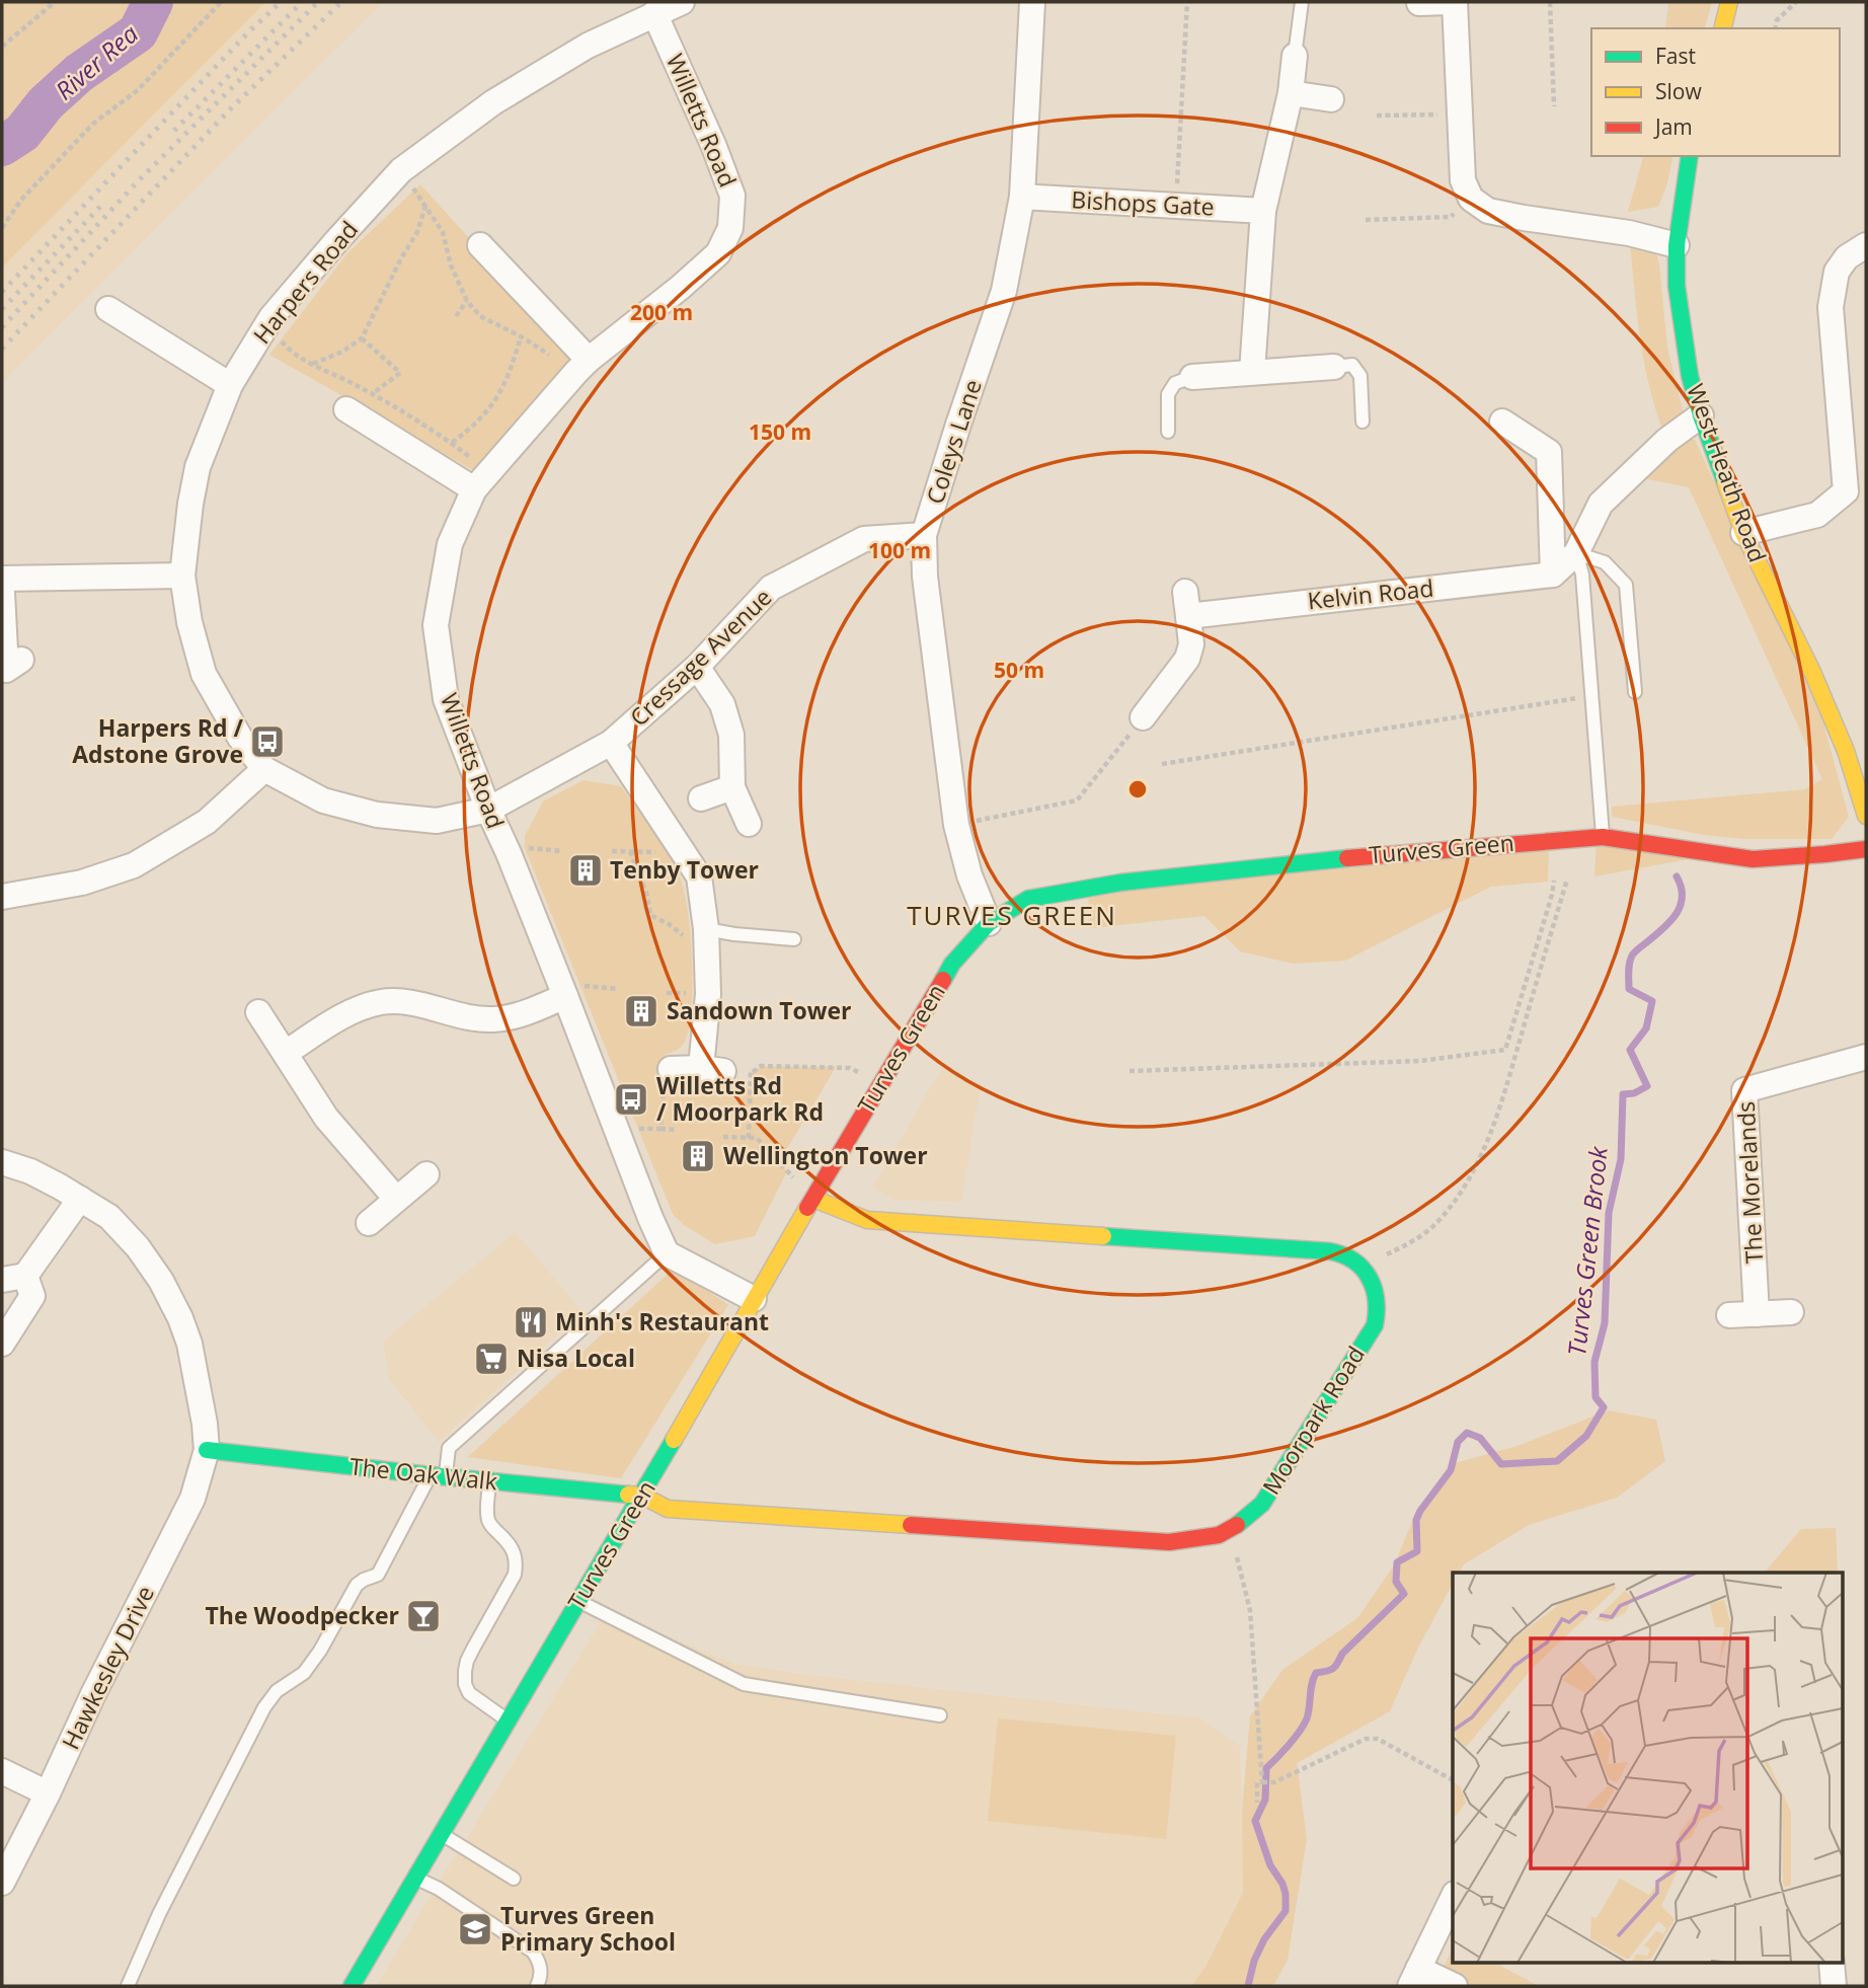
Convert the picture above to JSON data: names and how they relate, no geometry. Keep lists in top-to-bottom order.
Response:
{
  "streets": {
    "street": [
      "Willetts Road",
      "Bishops Gate",
      "Harpers Road",
      "Coleys Lane",
      "West Heath Road",
      "Kelvin Road",
      "Cressage Avenue",
      "Turves Green",
      "The Morelands",
      "Moorpark Road",
      "The Oak Walk",
      "Hawkesley Drive"
    ]
  },
  "crossings": [
    ["Willetts Road", "Harpers Road"],
    ["Willetts Road", "Cressage Avenue"],
    ["Bishops Gate", "Coleys Lane"],
    ["Harpers Road", "Cressage Avenue"],
    ["Coleys Lane", "Cressage Avenue"],
    ["Coleys Lane", "Turves Green"],
    ["Turves Green", "Moorpark Road"],
    ["Turves Green", "The Oak Walk"],
    ["Moorpark Road", "The Oak Walk"],
    ["The Oak Walk", "Hawkesley Drive"]
  ],
  "districts": ["TURVES GREEN"],
  "water": ["River Rea", "Turves Green Brook"],
  "places": {
    "bus stop": ["Harpers Rd / Adstone Grove", "Willetts Rd / Moorpark Rd"],
    "building": ["Tenby Tower", "Sandown Tower", "Wellington Tower"],
    "restaurant": ["Minh's Restaurant"],
    "supermarket": ["Nisa Local"],
    "bar": ["The Woodpecker"],
    "school or university": ["Turves Green Primary School"]
  },
  "legend": ["Fast", "Slow", "Jam"],
  "rings": [
    "200 m",
    "150 m",
    "100 m",
    "50 m"
  ]
}
